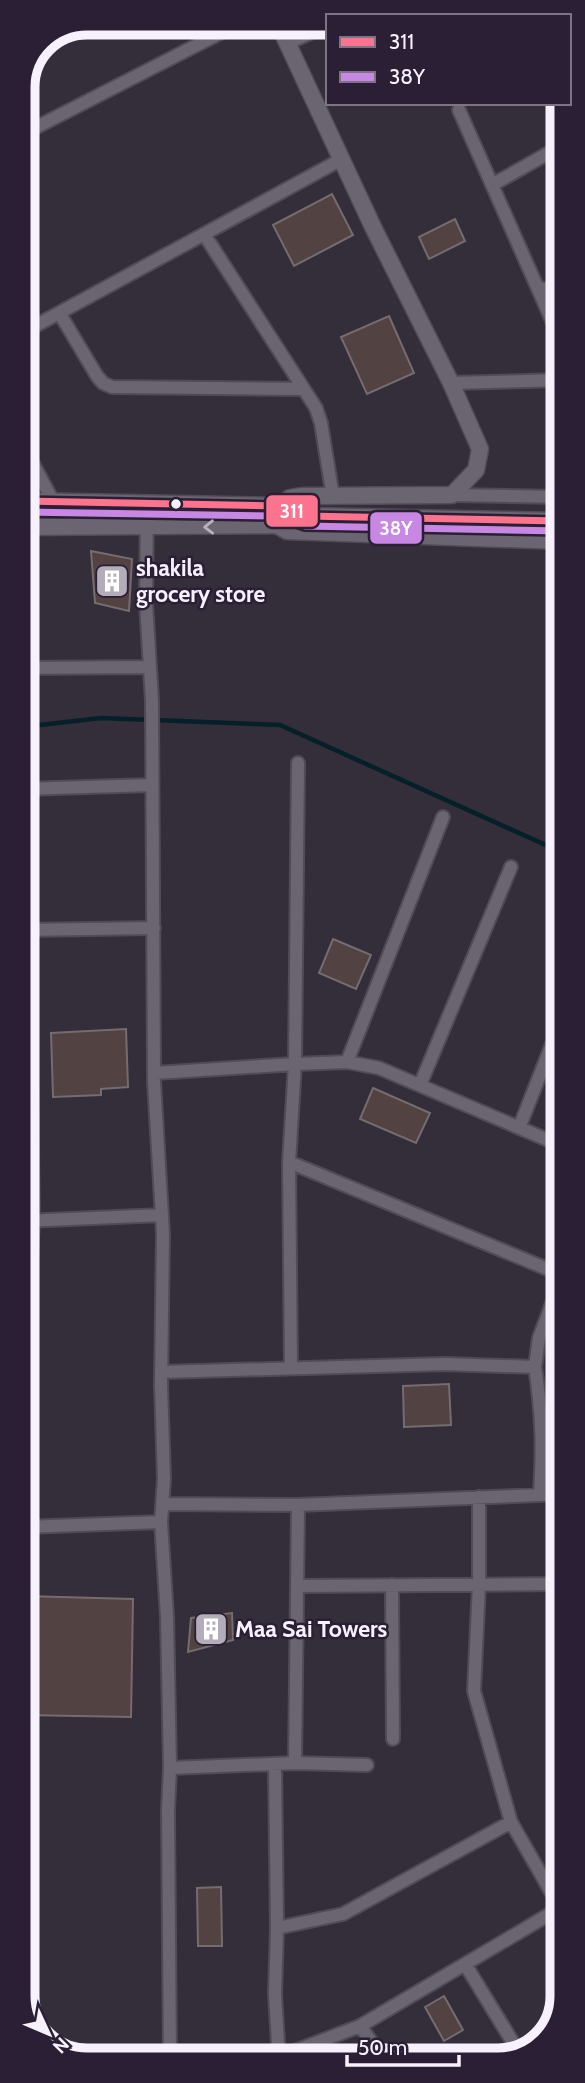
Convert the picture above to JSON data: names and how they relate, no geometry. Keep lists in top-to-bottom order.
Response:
{
  "places": {
    "building": ["shakila grocery store", "Maa Sai Towers"]
  },
  "lines": ["transit line 311", "transit line 38Y"],
  "legend": ["311", "38Y"],
  "scale_bar": "50 m",
  "north": "bottom right"
}
